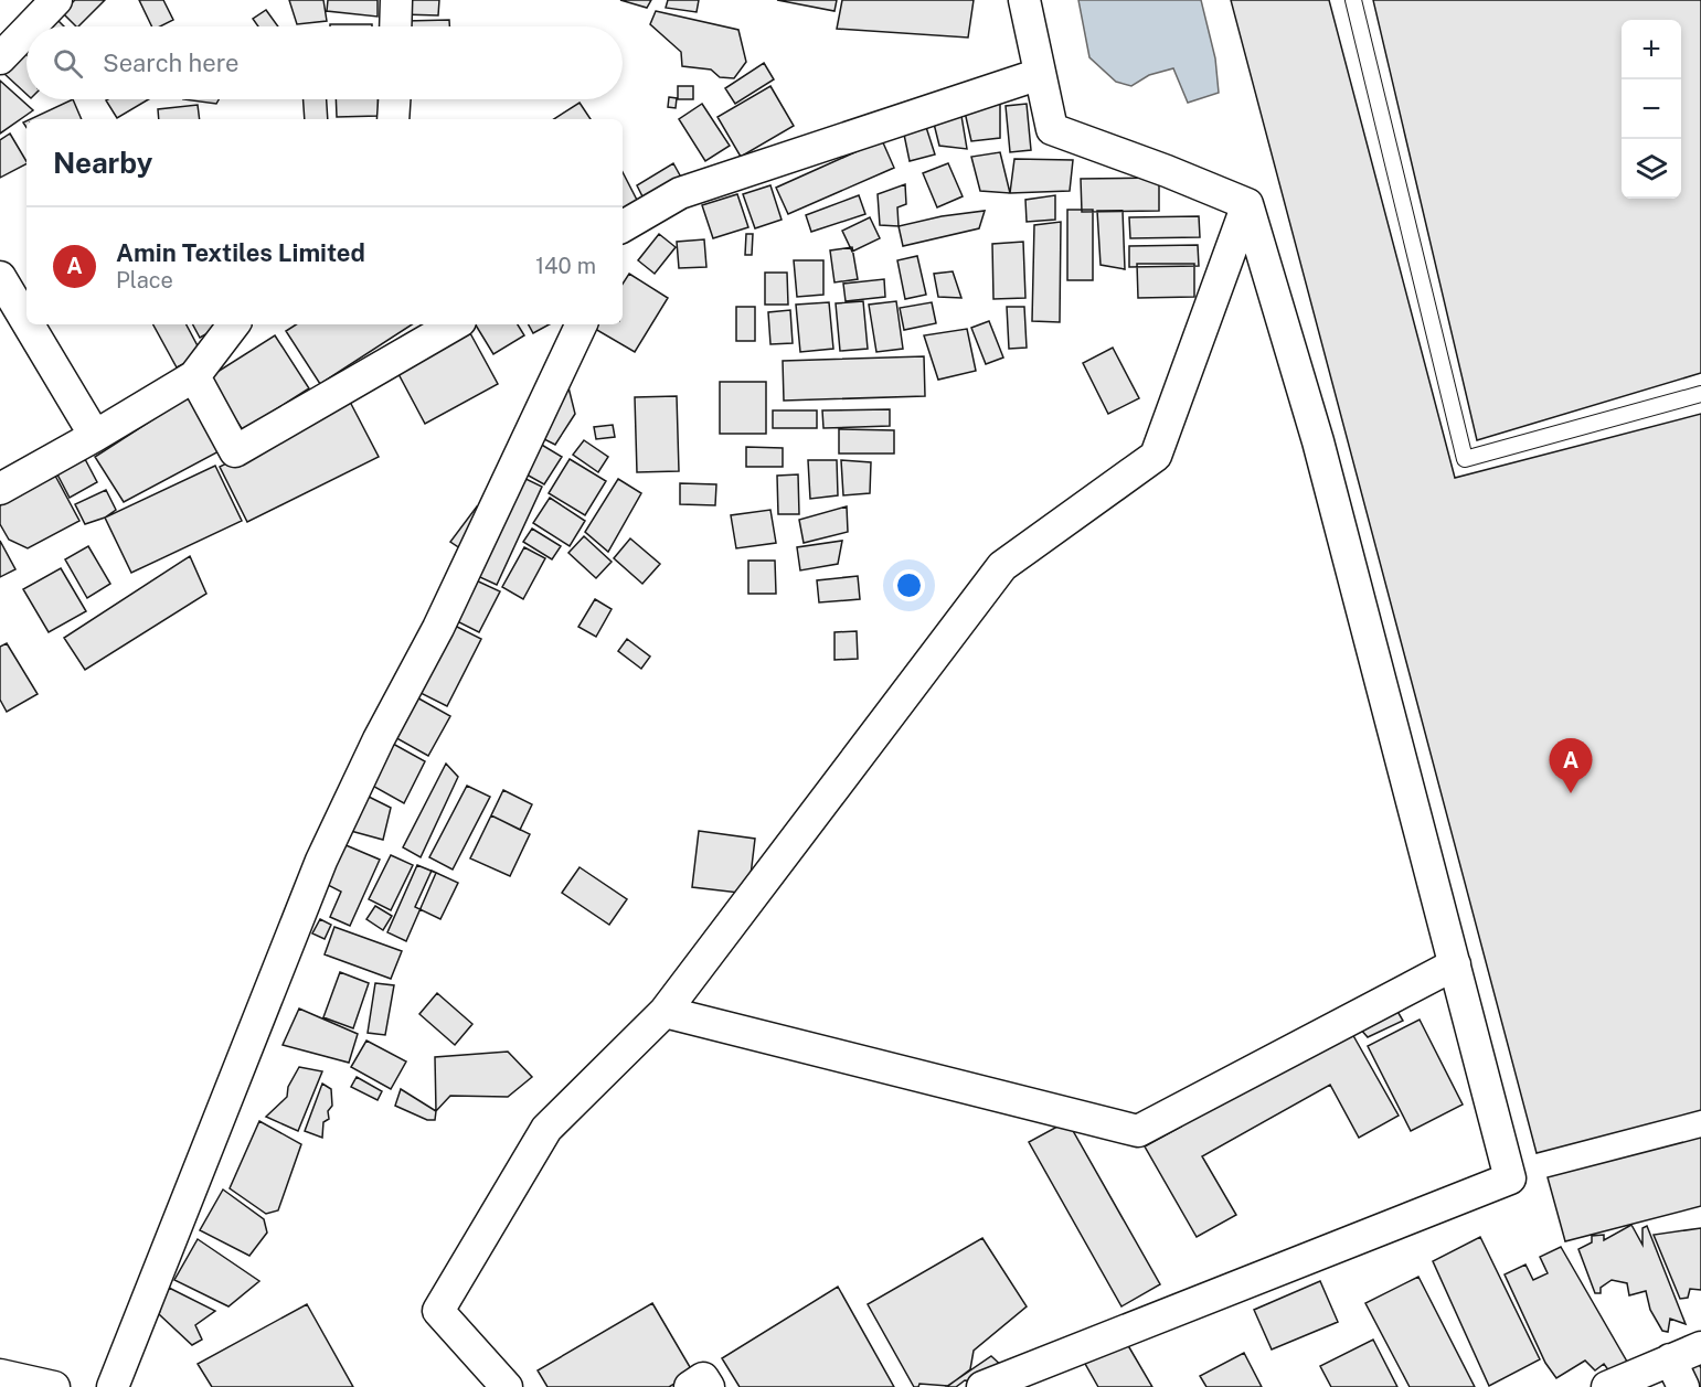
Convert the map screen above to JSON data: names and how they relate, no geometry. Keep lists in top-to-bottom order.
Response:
{
  "page": {
    "map_buttons": ["+", "−"],
    "search": "Search here",
    "heading": "Nearby",
    "list": [
      {
        "mark": "A",
        "name": "Amin Textiles Limited",
        "note": "Place",
        "value": "140 m"
      }
    ],
    "pins": "A"
  }
}
